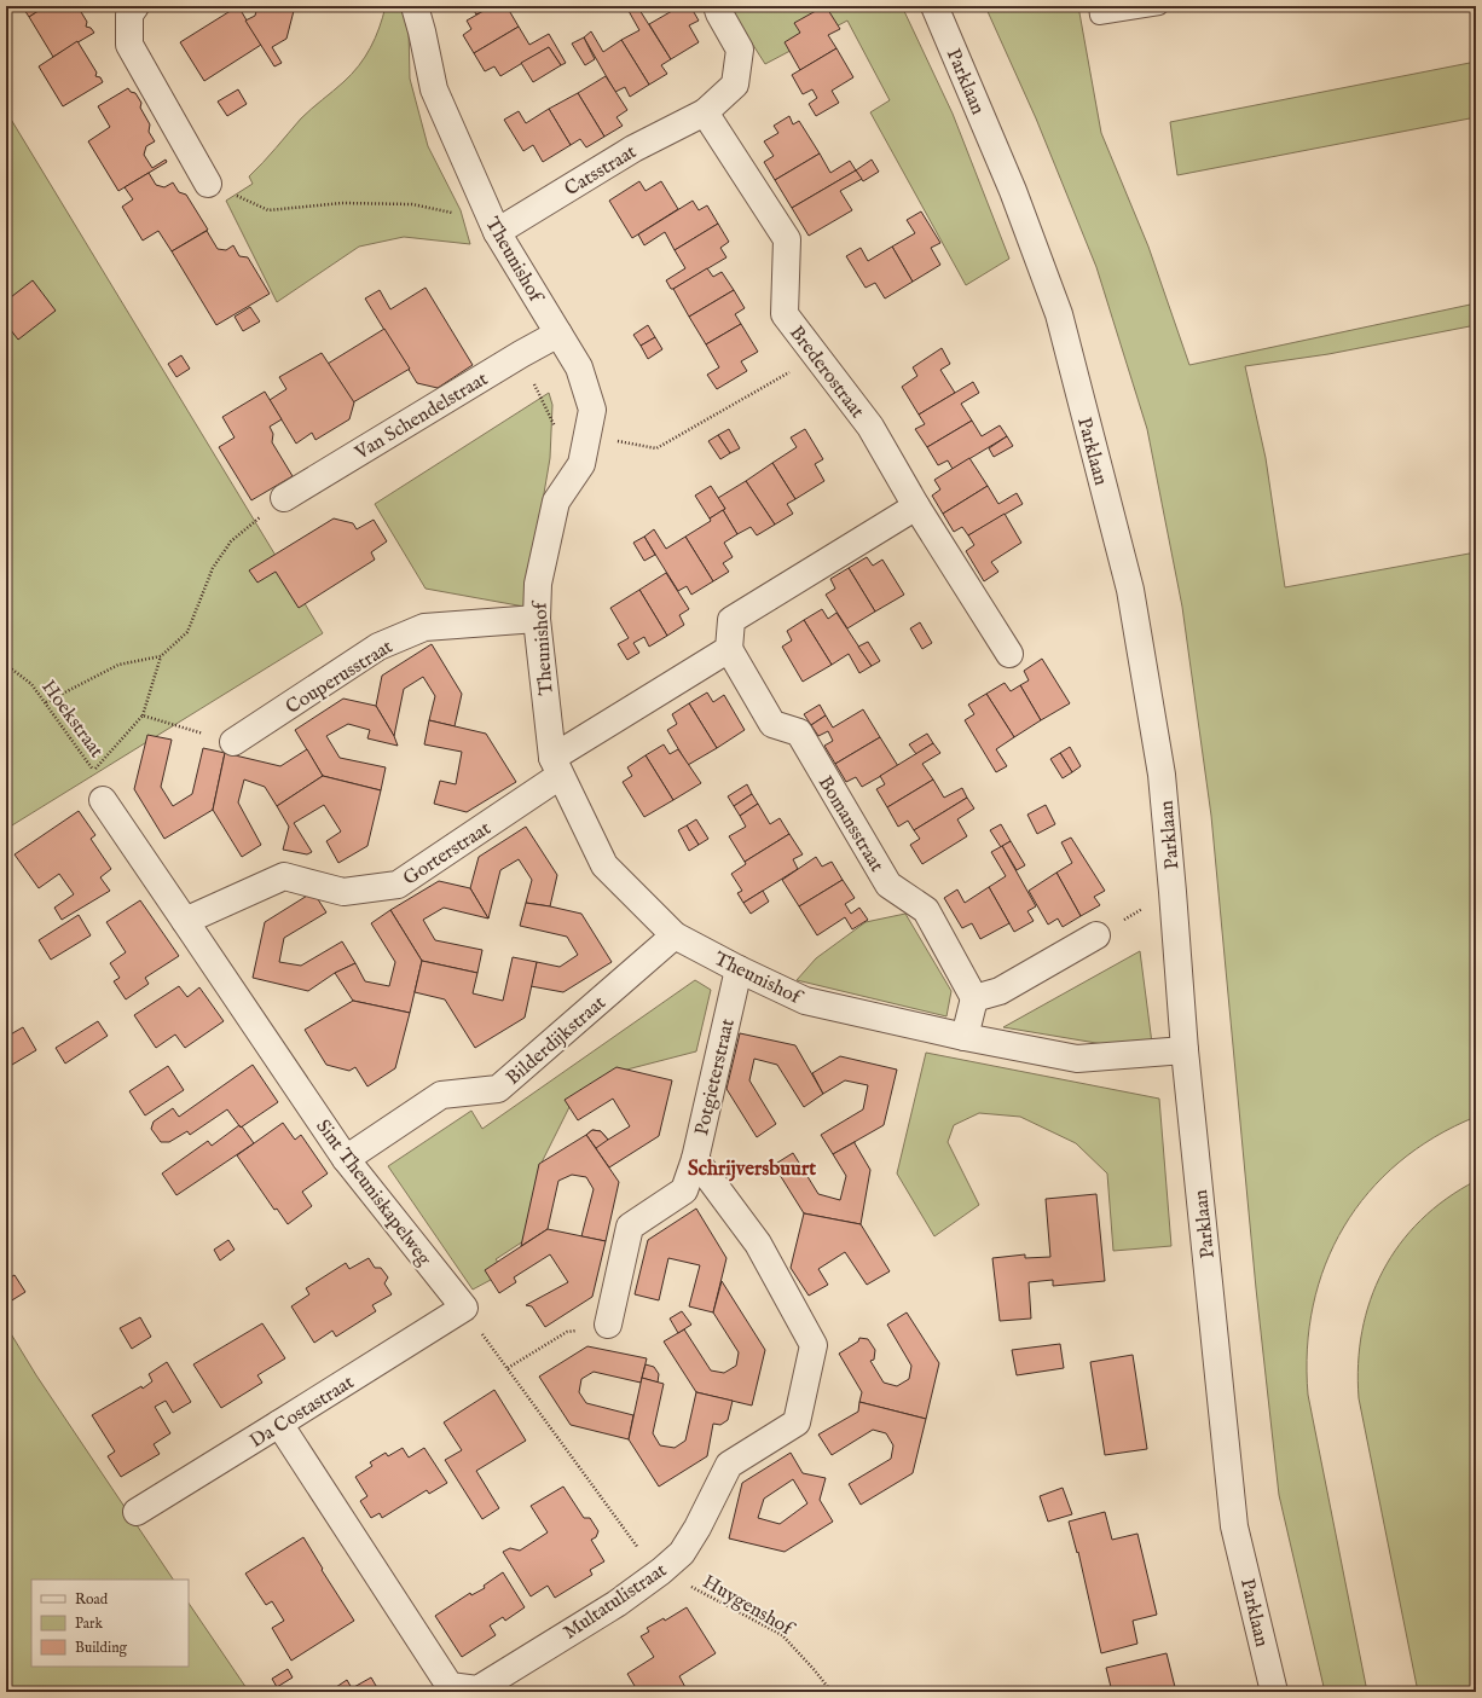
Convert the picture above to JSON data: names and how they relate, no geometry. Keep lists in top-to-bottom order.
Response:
{
  "streets": {
    "street": [
      "Parklaan",
      "Catsstraat",
      "Theunishof",
      "Brederostraat",
      "Van Schendelstraat",
      "Couperusstraat",
      "Bomansstraat",
      "Gorterstraat",
      "Bilderdijkstraat",
      "Potgieterstraat",
      "Sint Theuniskapelweg",
      "Da Costastraat",
      "Multatulistraat"
    ],
    "path": ["Hoekstraat", "Huygenshof"]
  },
  "crossings": [
    ["Parklaan", "Theunishof"],
    ["Catsstraat", "Theunishof"],
    ["Catsstraat", "Brederostraat"],
    ["Theunishof", "Van Schendelstraat"],
    ["Theunishof", "Couperusstraat"],
    ["Theunishof", "Gorterstraat"],
    ["Theunishof", "Bilderdijkstraat"],
    ["Theunishof", "Potgieterstraat"],
    ["Gorterstraat", "Sint Theuniskapelweg"],
    ["Bilderdijkstraat", "Sint Theuniskapelweg"],
    ["Potgieterstraat", "Multatulistraat"],
    ["Sint Theuniskapelweg", "Da Costastraat"],
    ["Da Costastraat", "Multatulistraat"],
    ["Multatulistraat", "Huygenshof"]
  ],
  "districts": ["Schrijversbuurt"],
  "legend": ["Road", "Park", "Building"]
}
